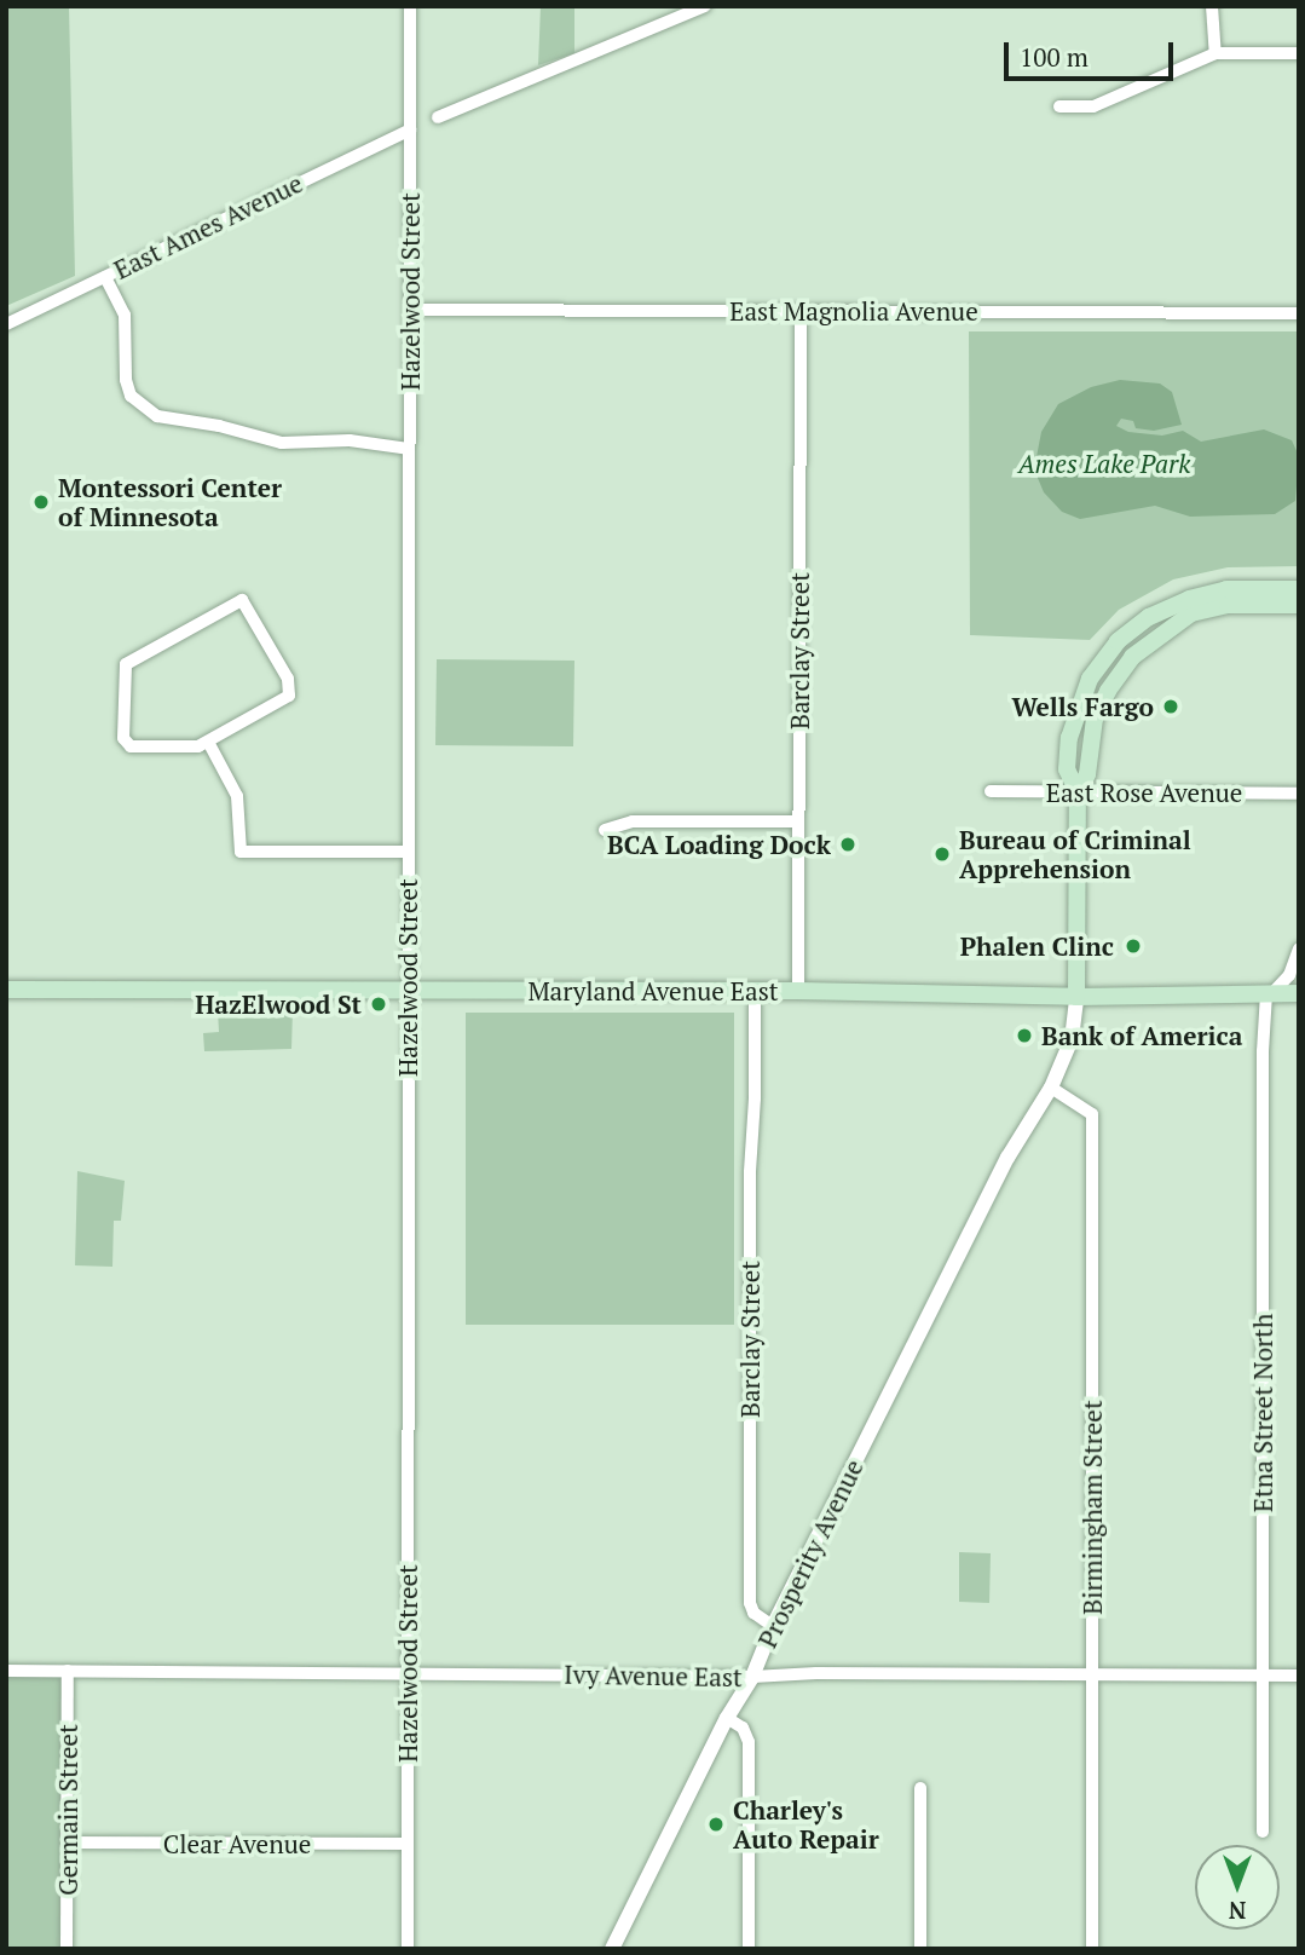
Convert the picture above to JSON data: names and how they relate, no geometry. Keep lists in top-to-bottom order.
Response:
{
  "streets": {
    "main road": ["Maryland Avenue East"],
    "street": [
      "East Ames Avenue",
      "Hazelwood Street",
      "East Magnolia Avenue",
      "Barclay Street",
      "East Rose Avenue",
      "Etna Street North",
      "Birmingham Street",
      "Prosperity Avenue",
      "Ivy Avenue East",
      "Germain Street",
      "Clear Avenue"
    ]
  },
  "crossings": [
    ["East Ames Avenue", "Hazelwood Street"],
    ["Hazelwood Street", "East Magnolia Avenue"],
    ["Hazelwood Street", "Maryland Avenue East"],
    ["Hazelwood Street", "Ivy Avenue East"],
    ["Hazelwood Street", "Clear Avenue"],
    ["East Magnolia Avenue", "Barclay Street"],
    ["Barclay Street", "Maryland Avenue East"],
    ["Barclay Street", "Prosperity Avenue"],
    ["Maryland Avenue East", "Etna Street North"],
    ["Maryland Avenue East", "Prosperity Avenue"],
    ["Etna Street North", "Ivy Avenue East"],
    ["Birmingham Street", "Prosperity Avenue"],
    ["Birmingham Street", "Ivy Avenue East"],
    ["Prosperity Avenue", "Ivy Avenue East"],
    ["Ivy Avenue East", "Germain Street"],
    ["Germain Street", "Clear Avenue"]
  ],
  "parks": ["Ames Lake Park"],
  "places": [
    "Montessori Center of Minnesota",
    "Wells Fargo",
    "BCA Loading Dock",
    "Bureau of Criminal Apprehension",
    "Phalen Clinc",
    "HazElwood St",
    "Bank of America",
    "Charley's Auto Repair"
  ],
  "scale_bar": "100 m",
  "north": "bottom"
}
